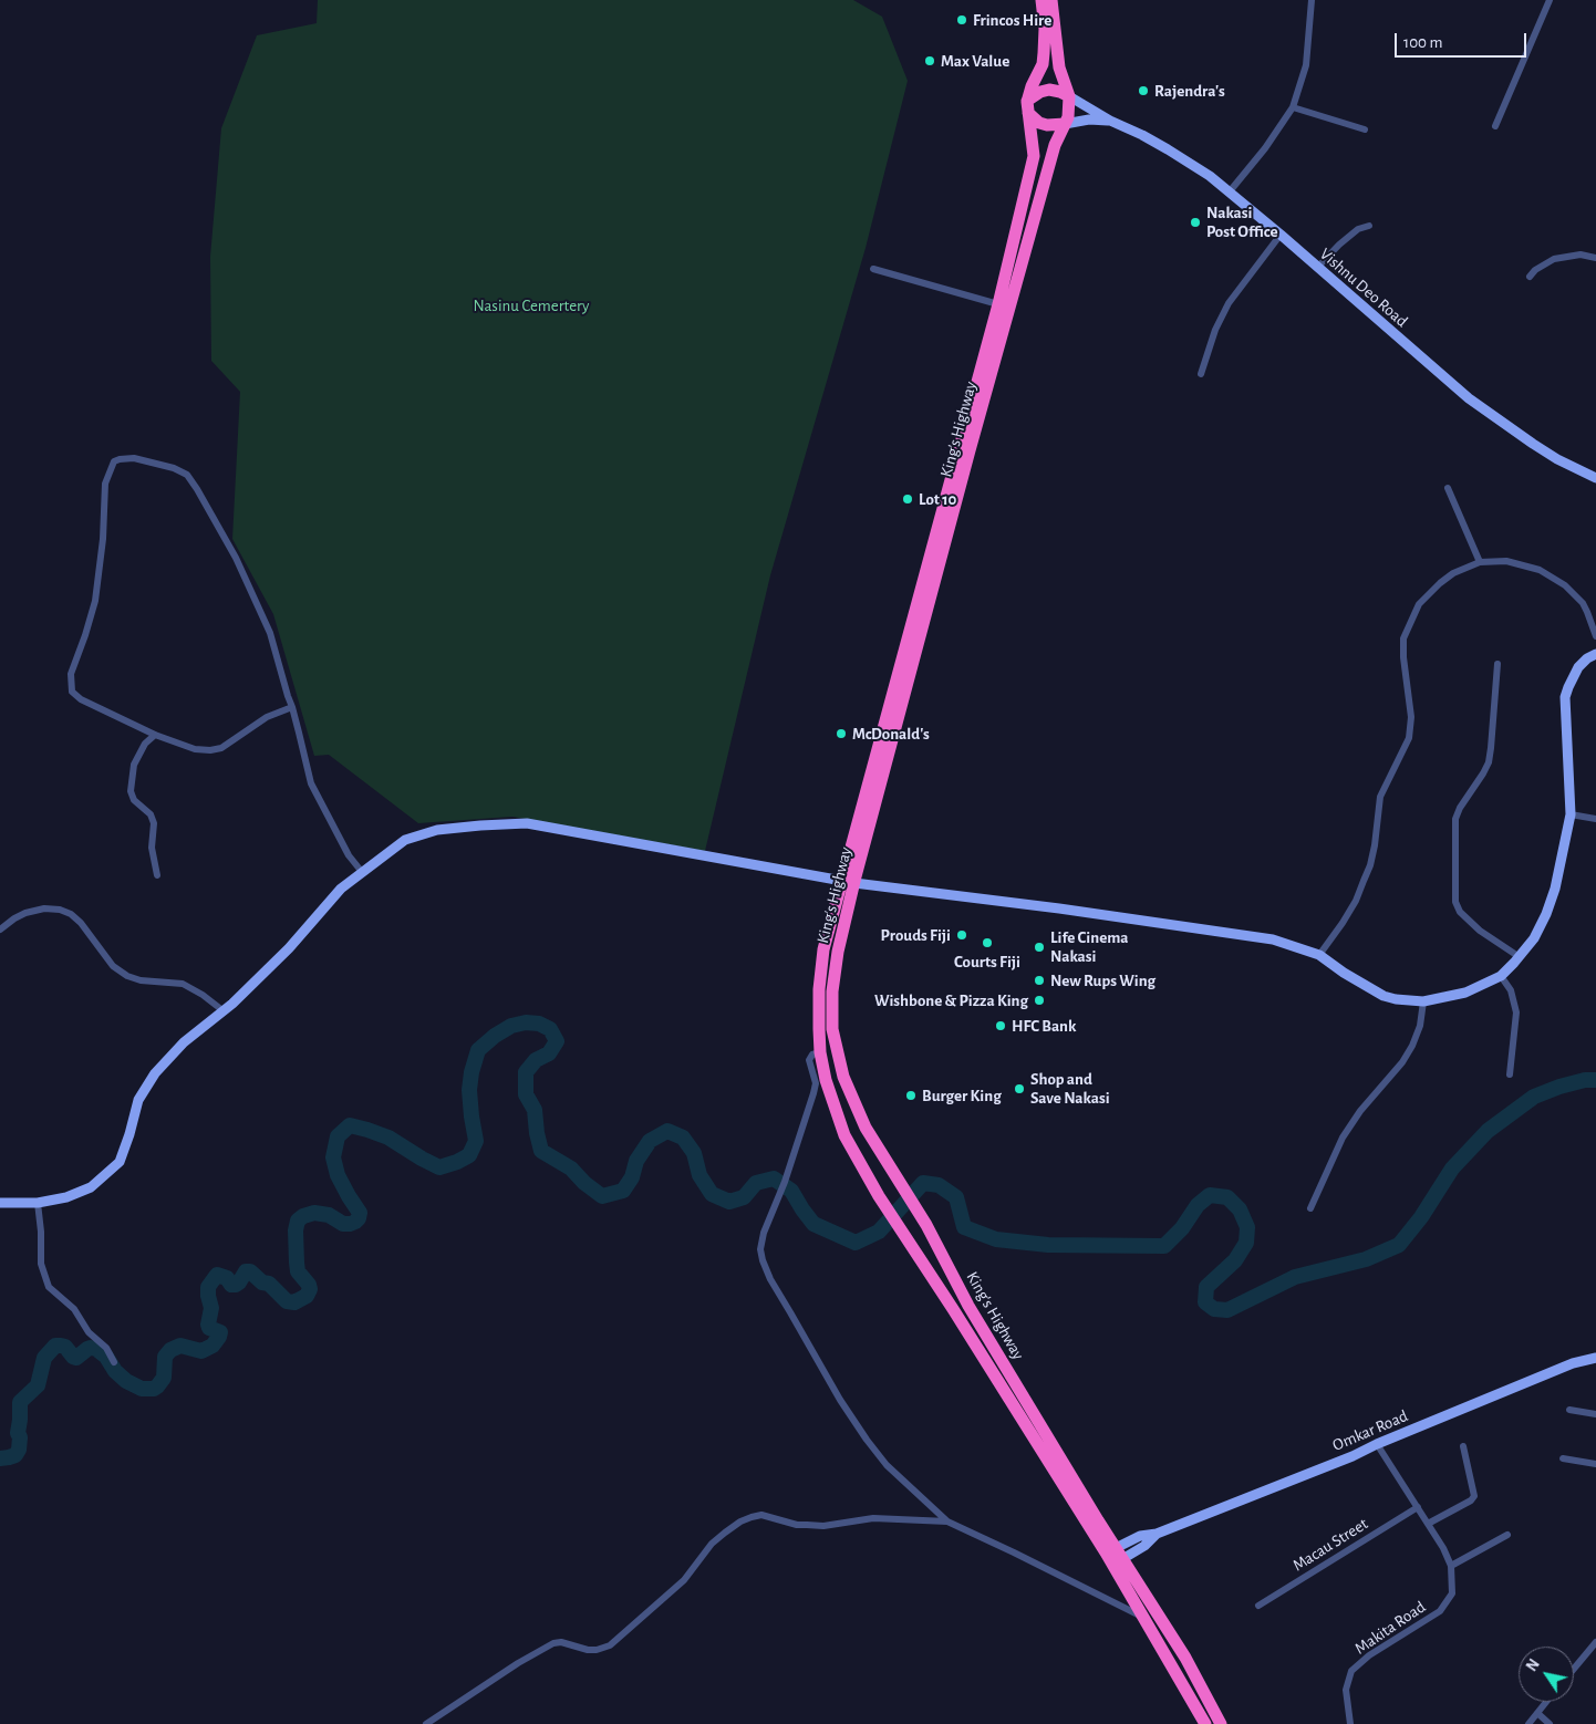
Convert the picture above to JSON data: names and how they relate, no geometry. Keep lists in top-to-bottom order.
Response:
{
  "streets": {
    "highway": ["King's Highway"],
    "street": [
      "Vishnu Deo Road",
      "Omkar Road",
      "Macau Street",
      "Makita Road"
    ]
  },
  "crossings": [
    ["Vishnu Deo Road", "King's Highway"],
    ["King's Highway", "Omkar Road"],
    ["Omkar Road", "Makita Road"],
    ["Macau Street", "Makita Road"]
  ],
  "parks": ["Nasinu Cemertery"],
  "places": [
    "Frincos Hire",
    "Max Value",
    "Rajendra's",
    "Nakasi Post Office",
    "Lot 10",
    "McDonald's",
    "Prouds Fiji",
    "Courts Fiji",
    "Life Cinema Nakasi",
    "New Rups Wing",
    "Wishbone & Pizza King",
    "HFC Bank",
    "Shop and Save Nakasi",
    "Burger King"
  ],
  "scale_bar": "100 m",
  "north": "top left"
}
